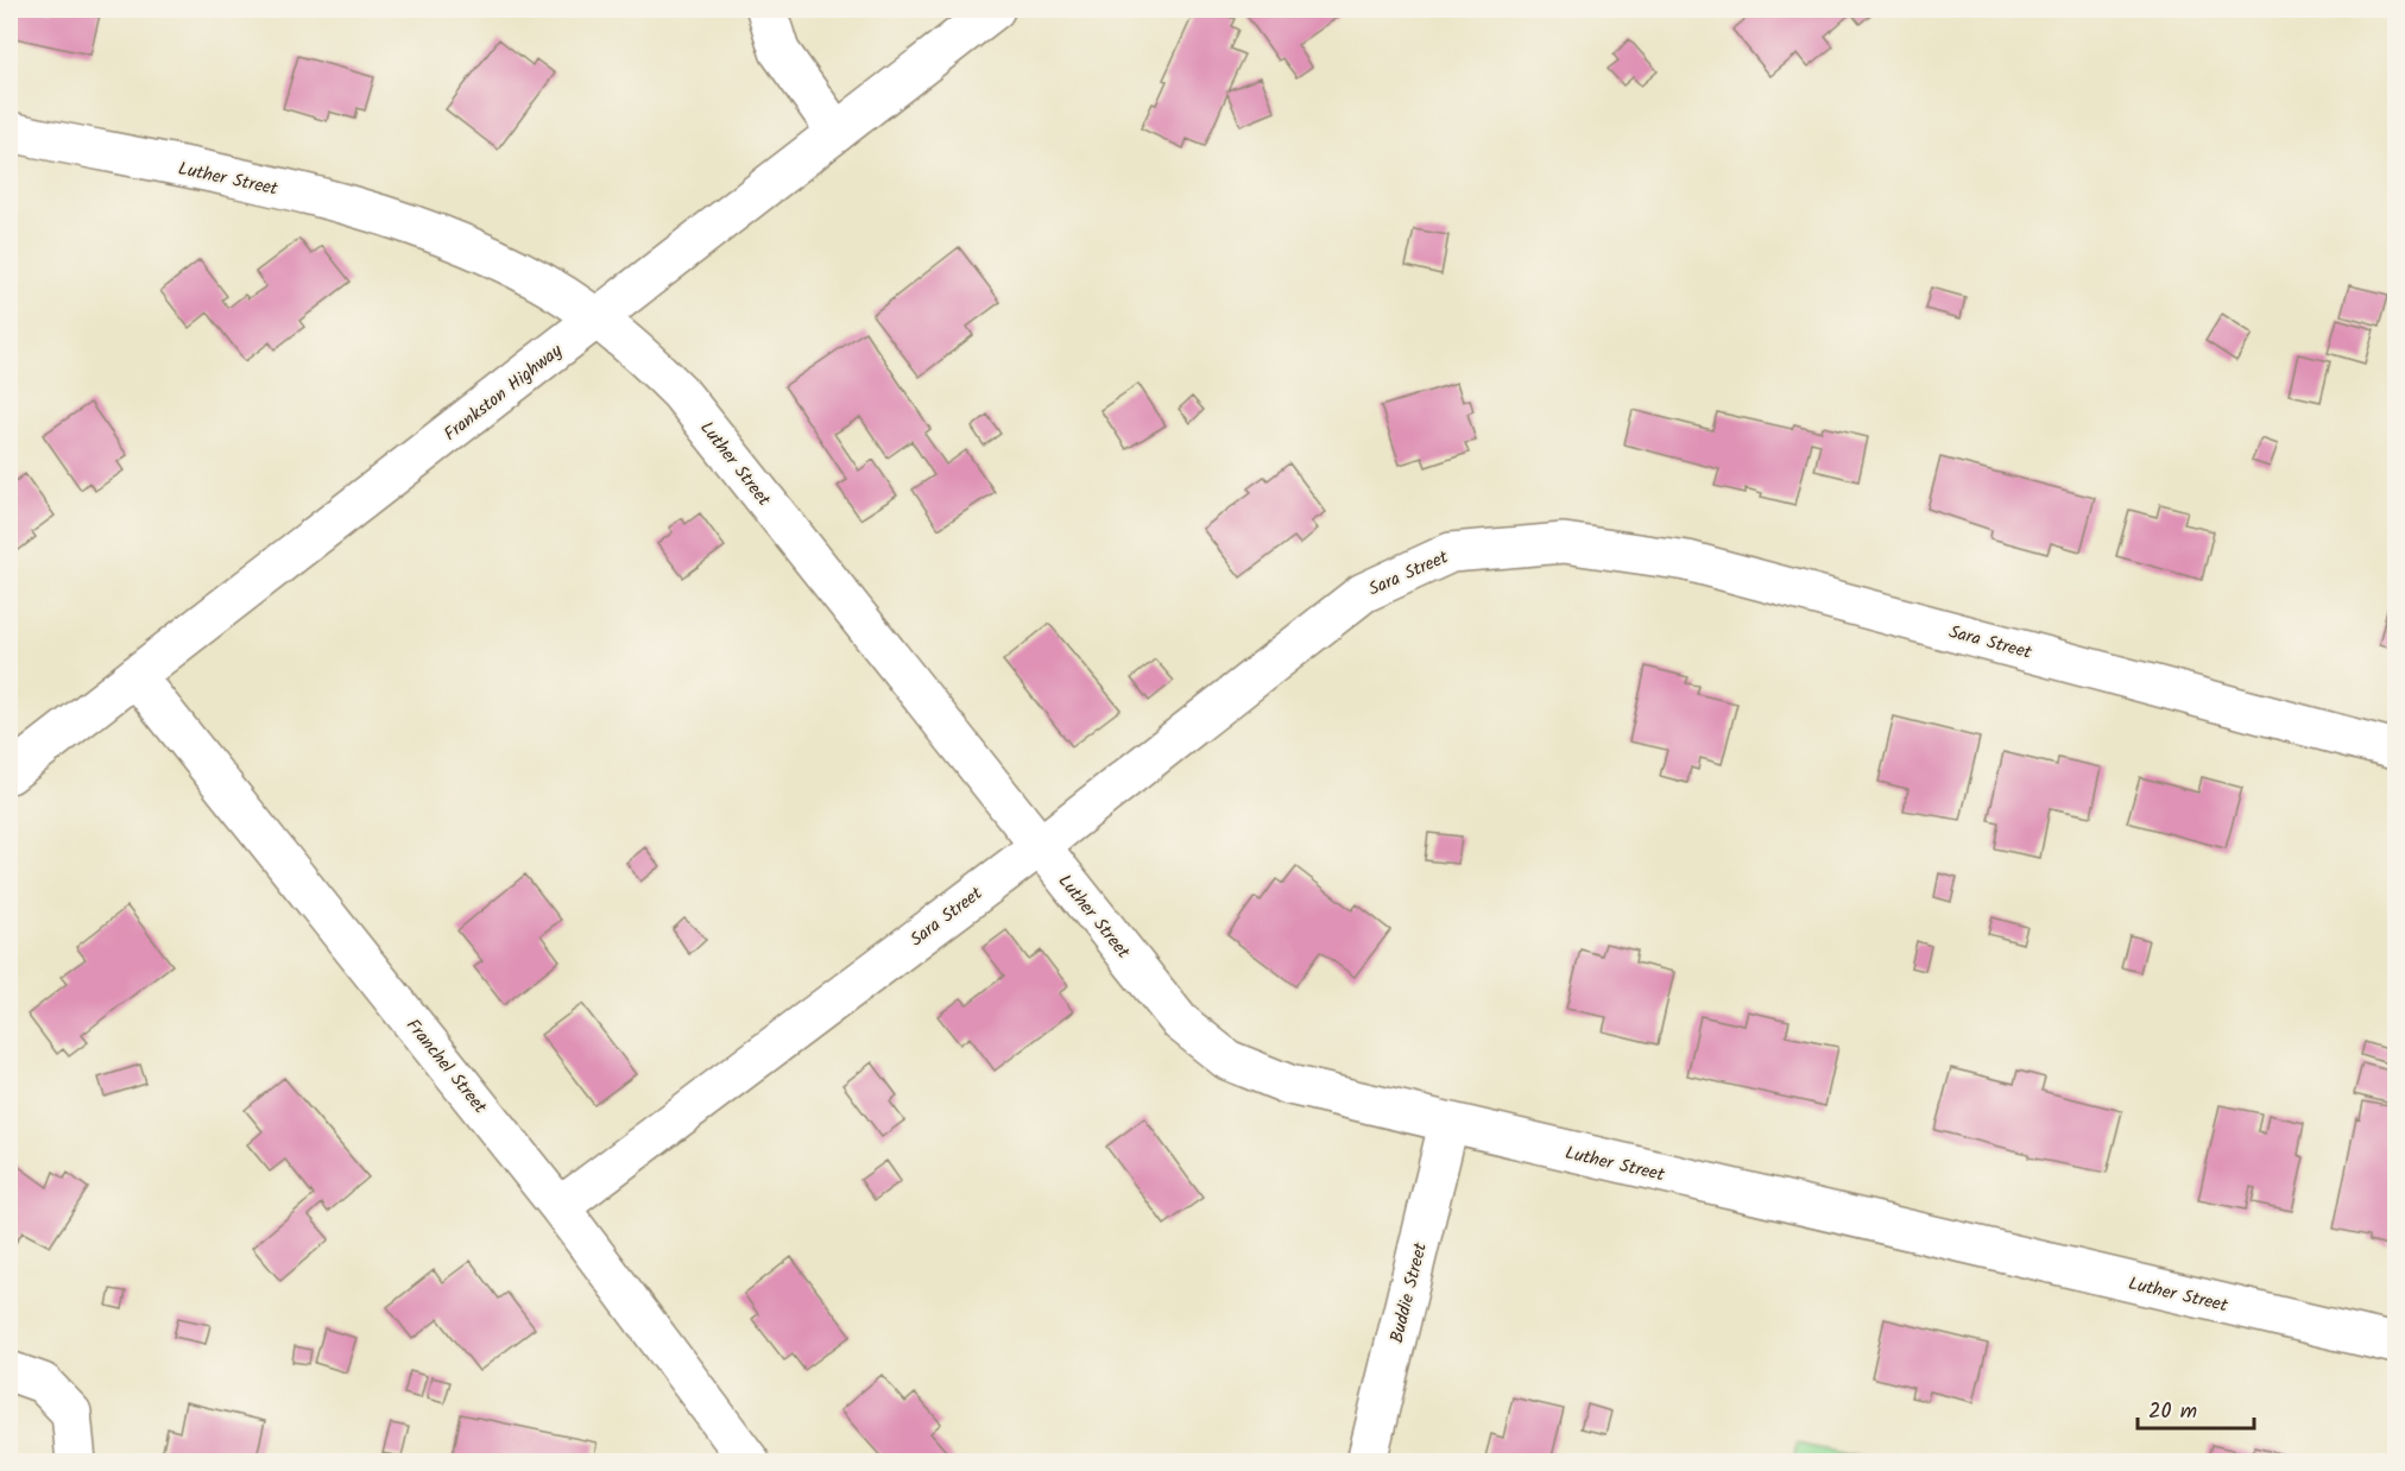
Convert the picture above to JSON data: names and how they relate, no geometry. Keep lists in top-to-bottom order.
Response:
{
  "streets": {
    "street": [
      "Luther Street",
      "Frankston Highway",
      "Sara Street",
      "Franchel Street",
      "Buddie Street"
    ]
  },
  "crossings": [
    ["Luther Street", "Frankston Highway"],
    ["Luther Street", "Sara Street"],
    ["Luther Street", "Buddie Street"],
    ["Frankston Highway", "Franchel Street"],
    ["Sara Street", "Franchel Street"]
  ],
  "scale_bar": "20 m"
}
